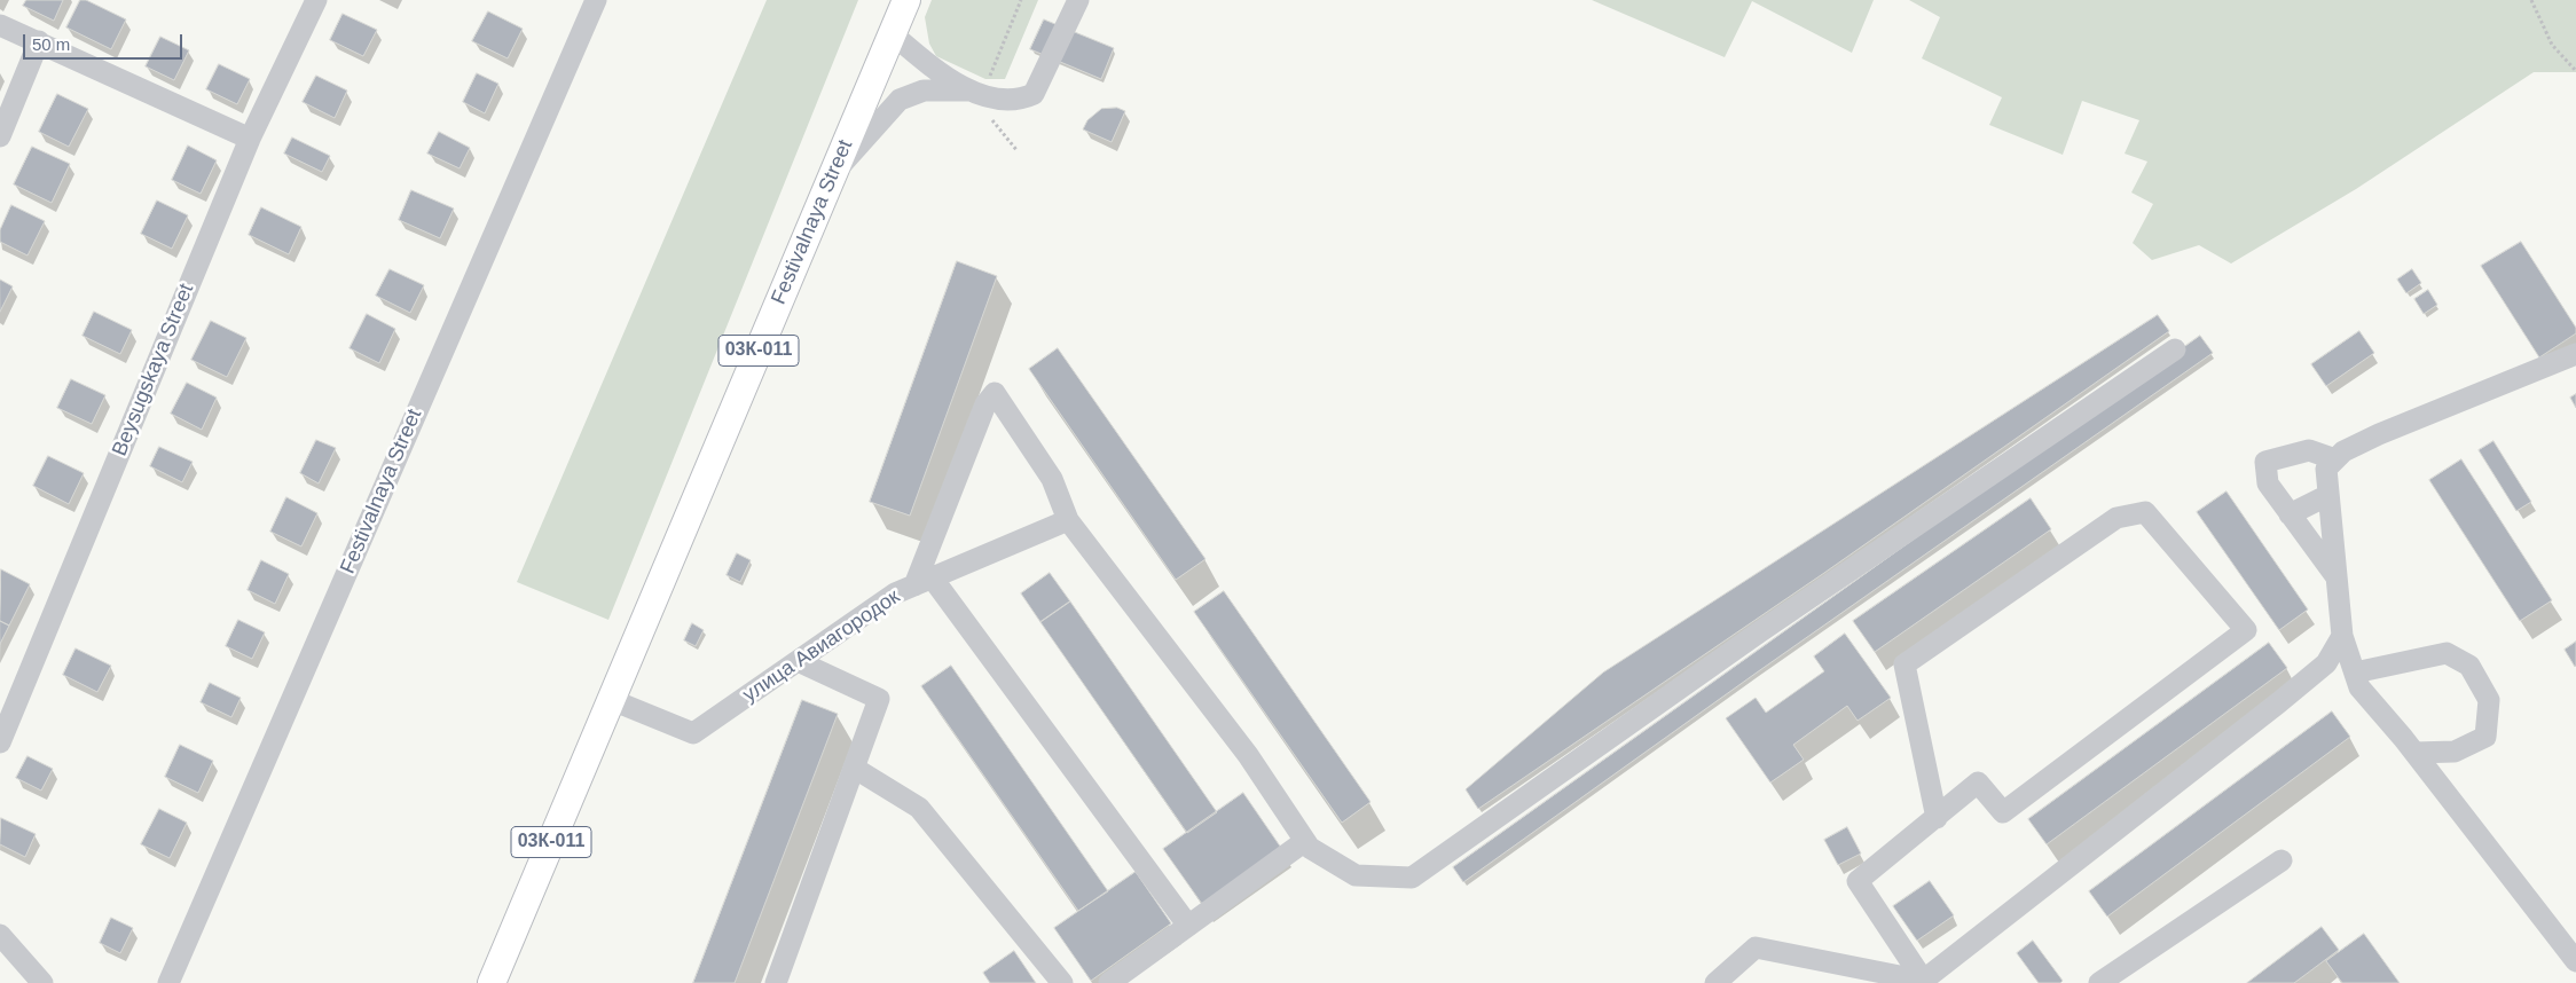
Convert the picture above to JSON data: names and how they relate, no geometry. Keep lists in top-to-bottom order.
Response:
{
  "streets": {
    "main road": ["Festivalnaya Street", "03К-011"],
    "street": ["Beysugskaya Street", "улица Авиагородок"]
  },
  "crossings": [
    ["Festivalnaya Street", "улица Авиагородок"]
  ],
  "scale_bar": "50 m"
}
